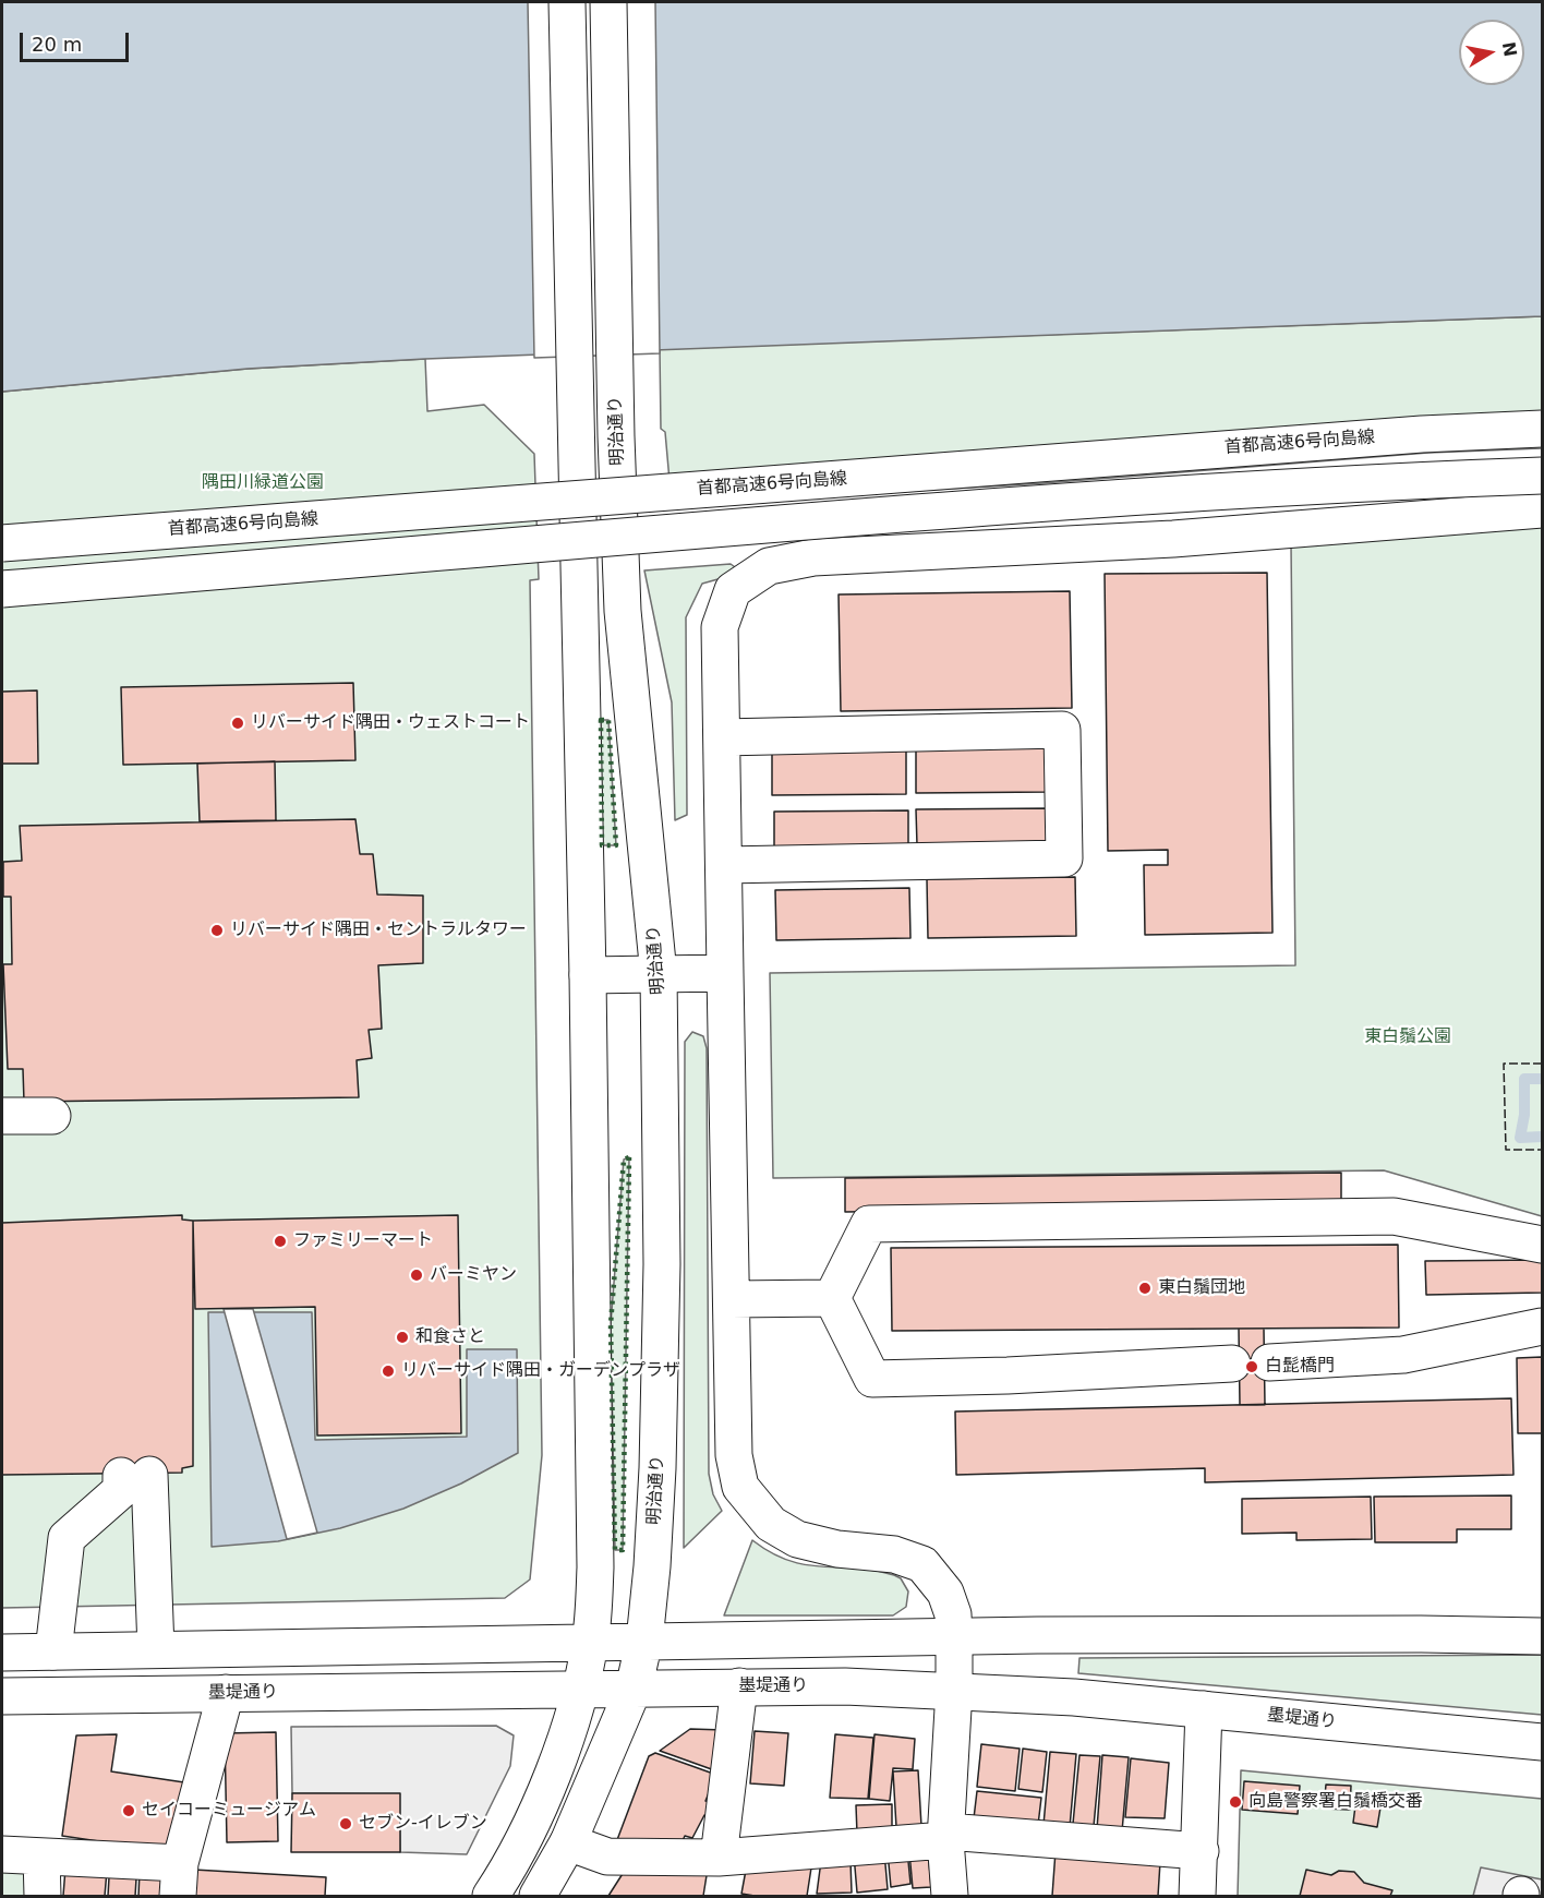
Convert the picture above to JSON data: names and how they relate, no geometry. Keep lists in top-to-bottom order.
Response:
{
  "streets": {
    "main road": ["明治通り", "首都高速6号向島線", "墨堤通り"]
  },
  "crossings": [
    ["明治通り", "墨堤通り"]
  ],
  "parks": ["隅田川緑道公園", "東白鬚公園"],
  "places": [
    "リバーサイド隅田・ウェストコート",
    "リバーサイド隅田・セントラルタワー",
    "ファミリーマート",
    "バーミヤン",
    "東白鬚団地",
    "和食さと",
    "白髭橋門",
    "リバーサイド隅田・ガーデンプラザ",
    "向島警察署白鬚橋交番",
    "セイコーミュージアム",
    "セブン-イレブン"
  ],
  "scale_bar": "20 m",
  "north": "right"
}
